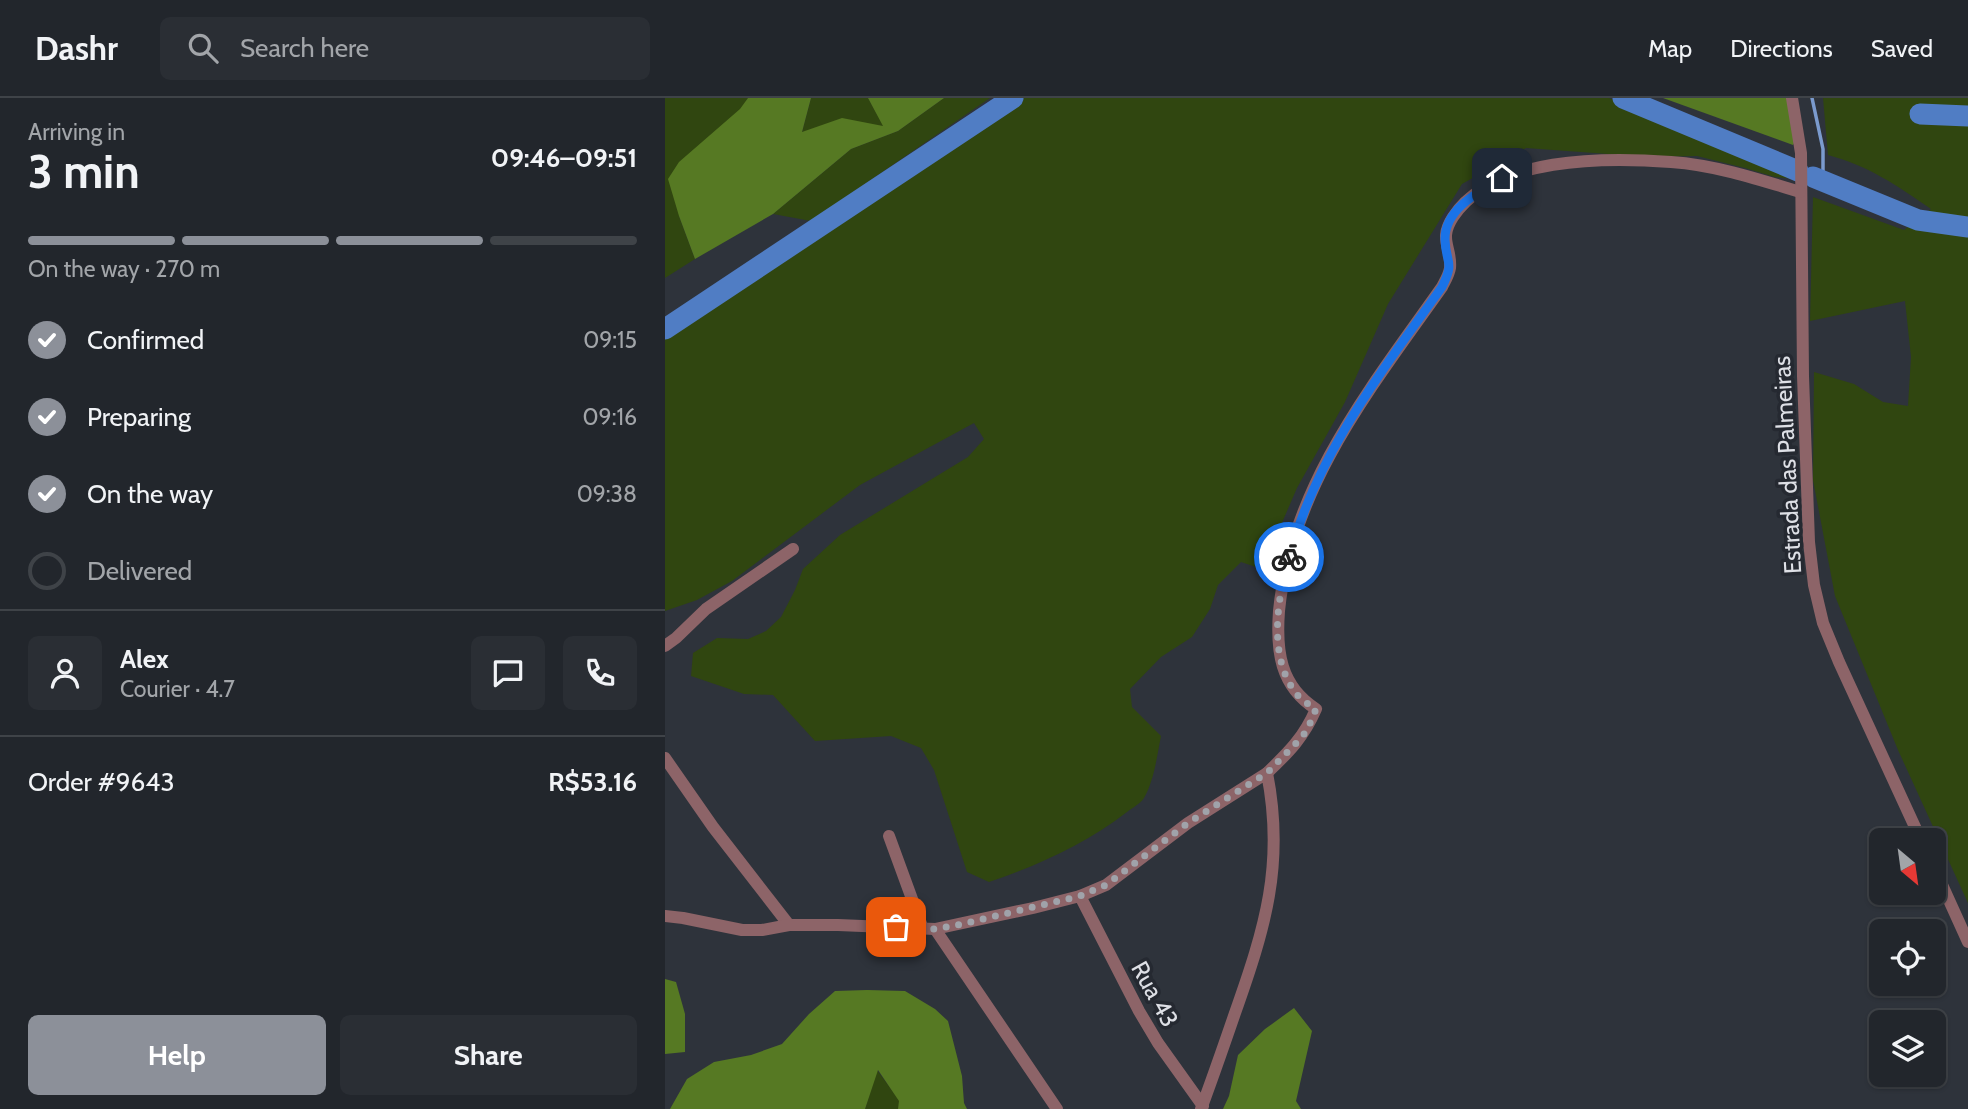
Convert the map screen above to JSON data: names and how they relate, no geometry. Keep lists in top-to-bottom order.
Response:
{
  "streets": {
    "street": ["Estrada das Palmeiras", "Rua 43"]
  },
  "north": "bottom right",
  "page": {
    "header": "Dashr",
    "search": "Search here",
    "nav": ["Map", "Directions", "Saved"],
    "heading": ["3 min", "Arriving in", "09:46–09:51"],
    "panel": [
      "Alex",
      "Courier · 4.7",
      "Order #9643",
      "R$53.16"
    ],
    "bar": "On the way · 270 m",
    "list": [
      ["Confirmed", "09:15"],
      ["Preparing", "09:16"],
      ["On the way", "09:38"],
      "Delivered"
    ],
    "buttons": ["Help", "Share"]
  }
}
